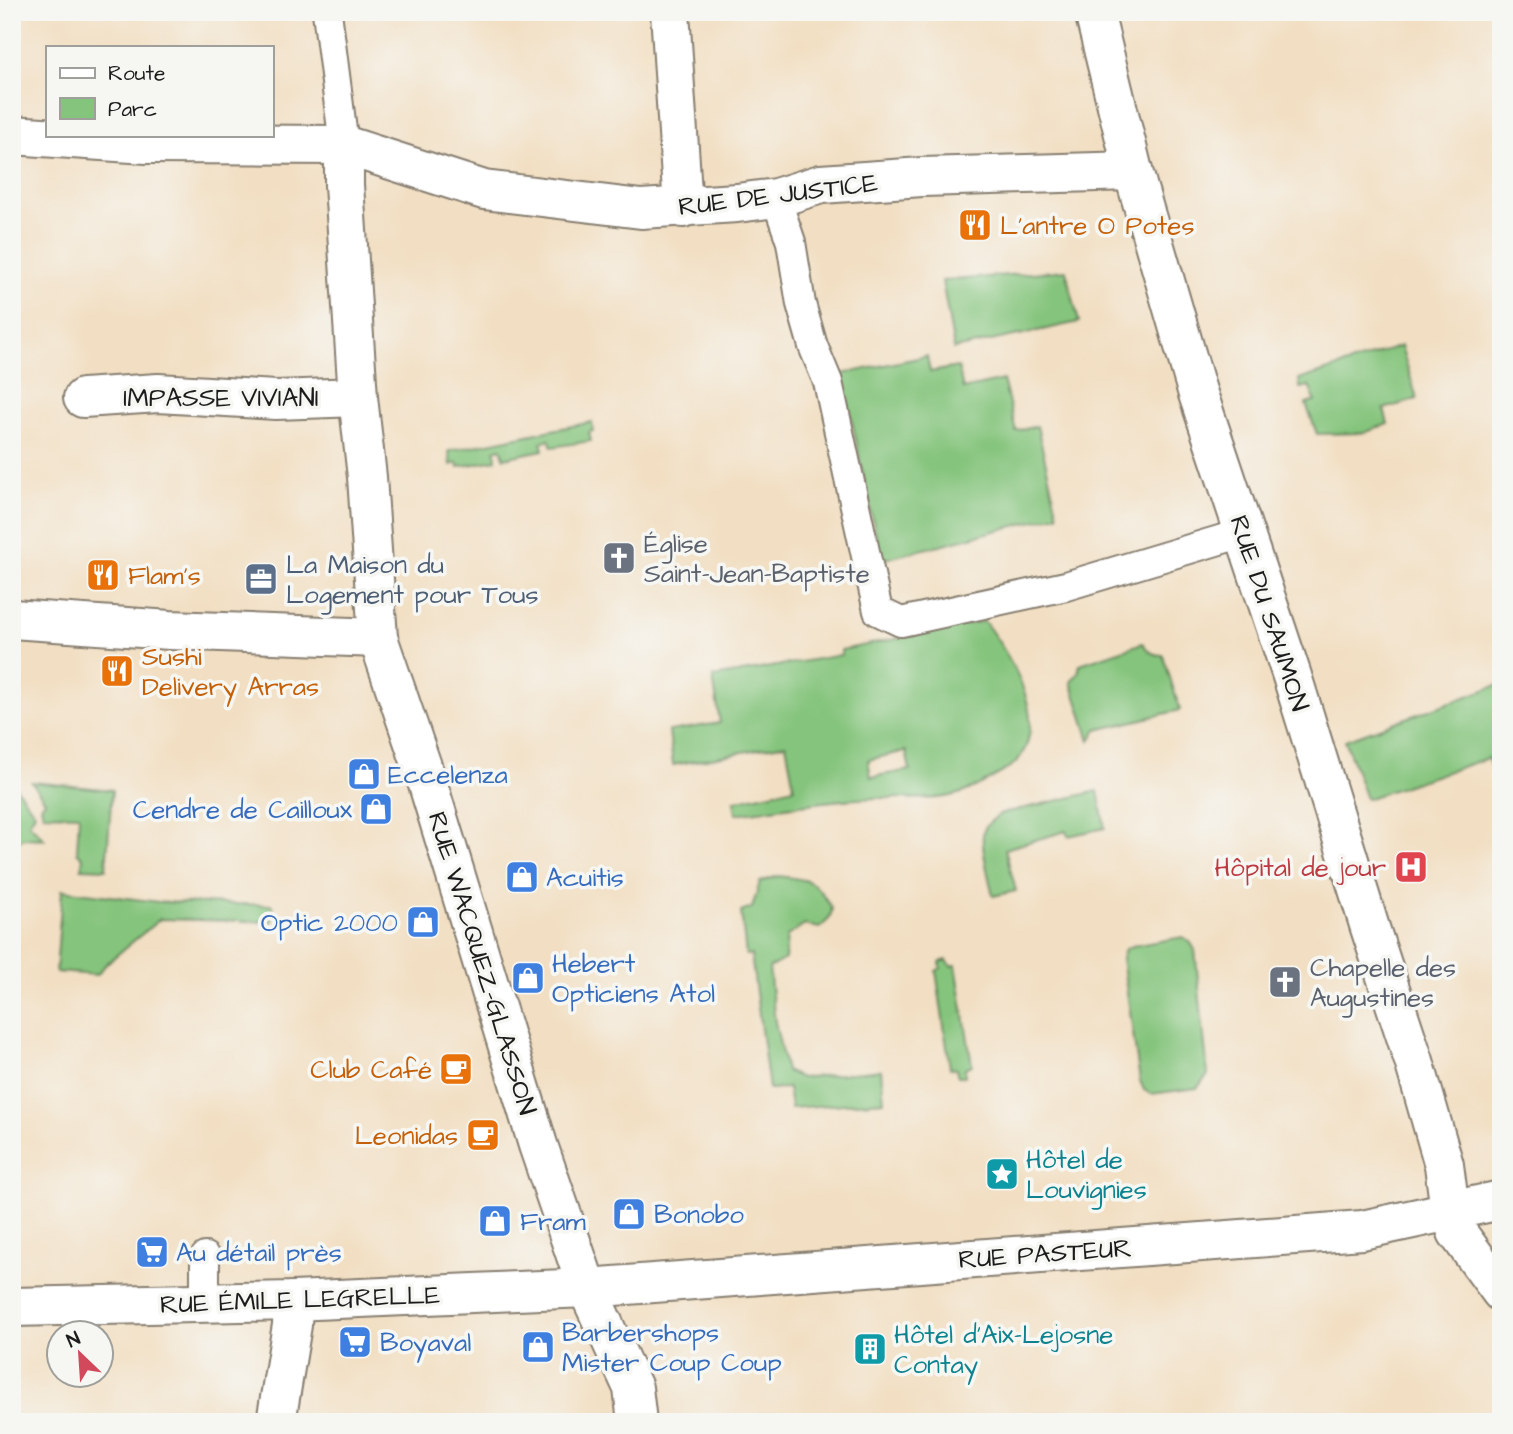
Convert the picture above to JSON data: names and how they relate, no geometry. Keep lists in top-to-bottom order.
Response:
{
  "streets": {
    "street": [
      "RUE DE JUSTICE",
      "IMPASSE VIVIANI",
      "RUE DU SAUMON",
      "RUE WACQUEZ-GLASSON",
      "RUE PASTEUR",
      "RUE ÉMILE LEGRELLE"
    ]
  },
  "crossings": [
    ["RUE DE JUSTICE", "RUE DU SAUMON"],
    ["RUE DE JUSTICE", "RUE WACQUEZ-GLASSON"],
    ["IMPASSE VIVIANI", "RUE WACQUEZ-GLASSON"],
    ["RUE DU SAUMON", "RUE PASTEUR"],
    ["RUE WACQUEZ-GLASSON", "RUE PASTEUR"],
    ["RUE WACQUEZ-GLASSON", "RUE ÉMILE LEGRELLE"],
    ["RUE PASTEUR", "RUE ÉMILE LEGRELLE"]
  ],
  "places": {
    "restaurant": ["L'antre O Potes", "Flam's", "Sushi Delivery Arras"],
    "church": ["Église Saint-Jean-Baptiste", "Chapelle des Augustines"],
    "office": ["La Maison du Logement pour Tous"],
    "shop": [
      "Eccelenza",
      "Cendre de Cailloux",
      "Acuitis",
      "Optic 2000",
      "Hebert Opticiens Atol",
      "Bonobo",
      "Fram",
      "Barbershops Mister Coup Coup"
    ],
    "hospital": ["Hôpital de jour"],
    "cafe": ["Club Café", "Leonidas"],
    "place": ["Hôtel de Louvignies"],
    "supermarket": ["Au détail près", "Boyaval"],
    "building": ["Hôtel d'Aix-Lejosne Contay"]
  },
  "legend": ["Route", "Parc"],
  "north": "top left"
}
